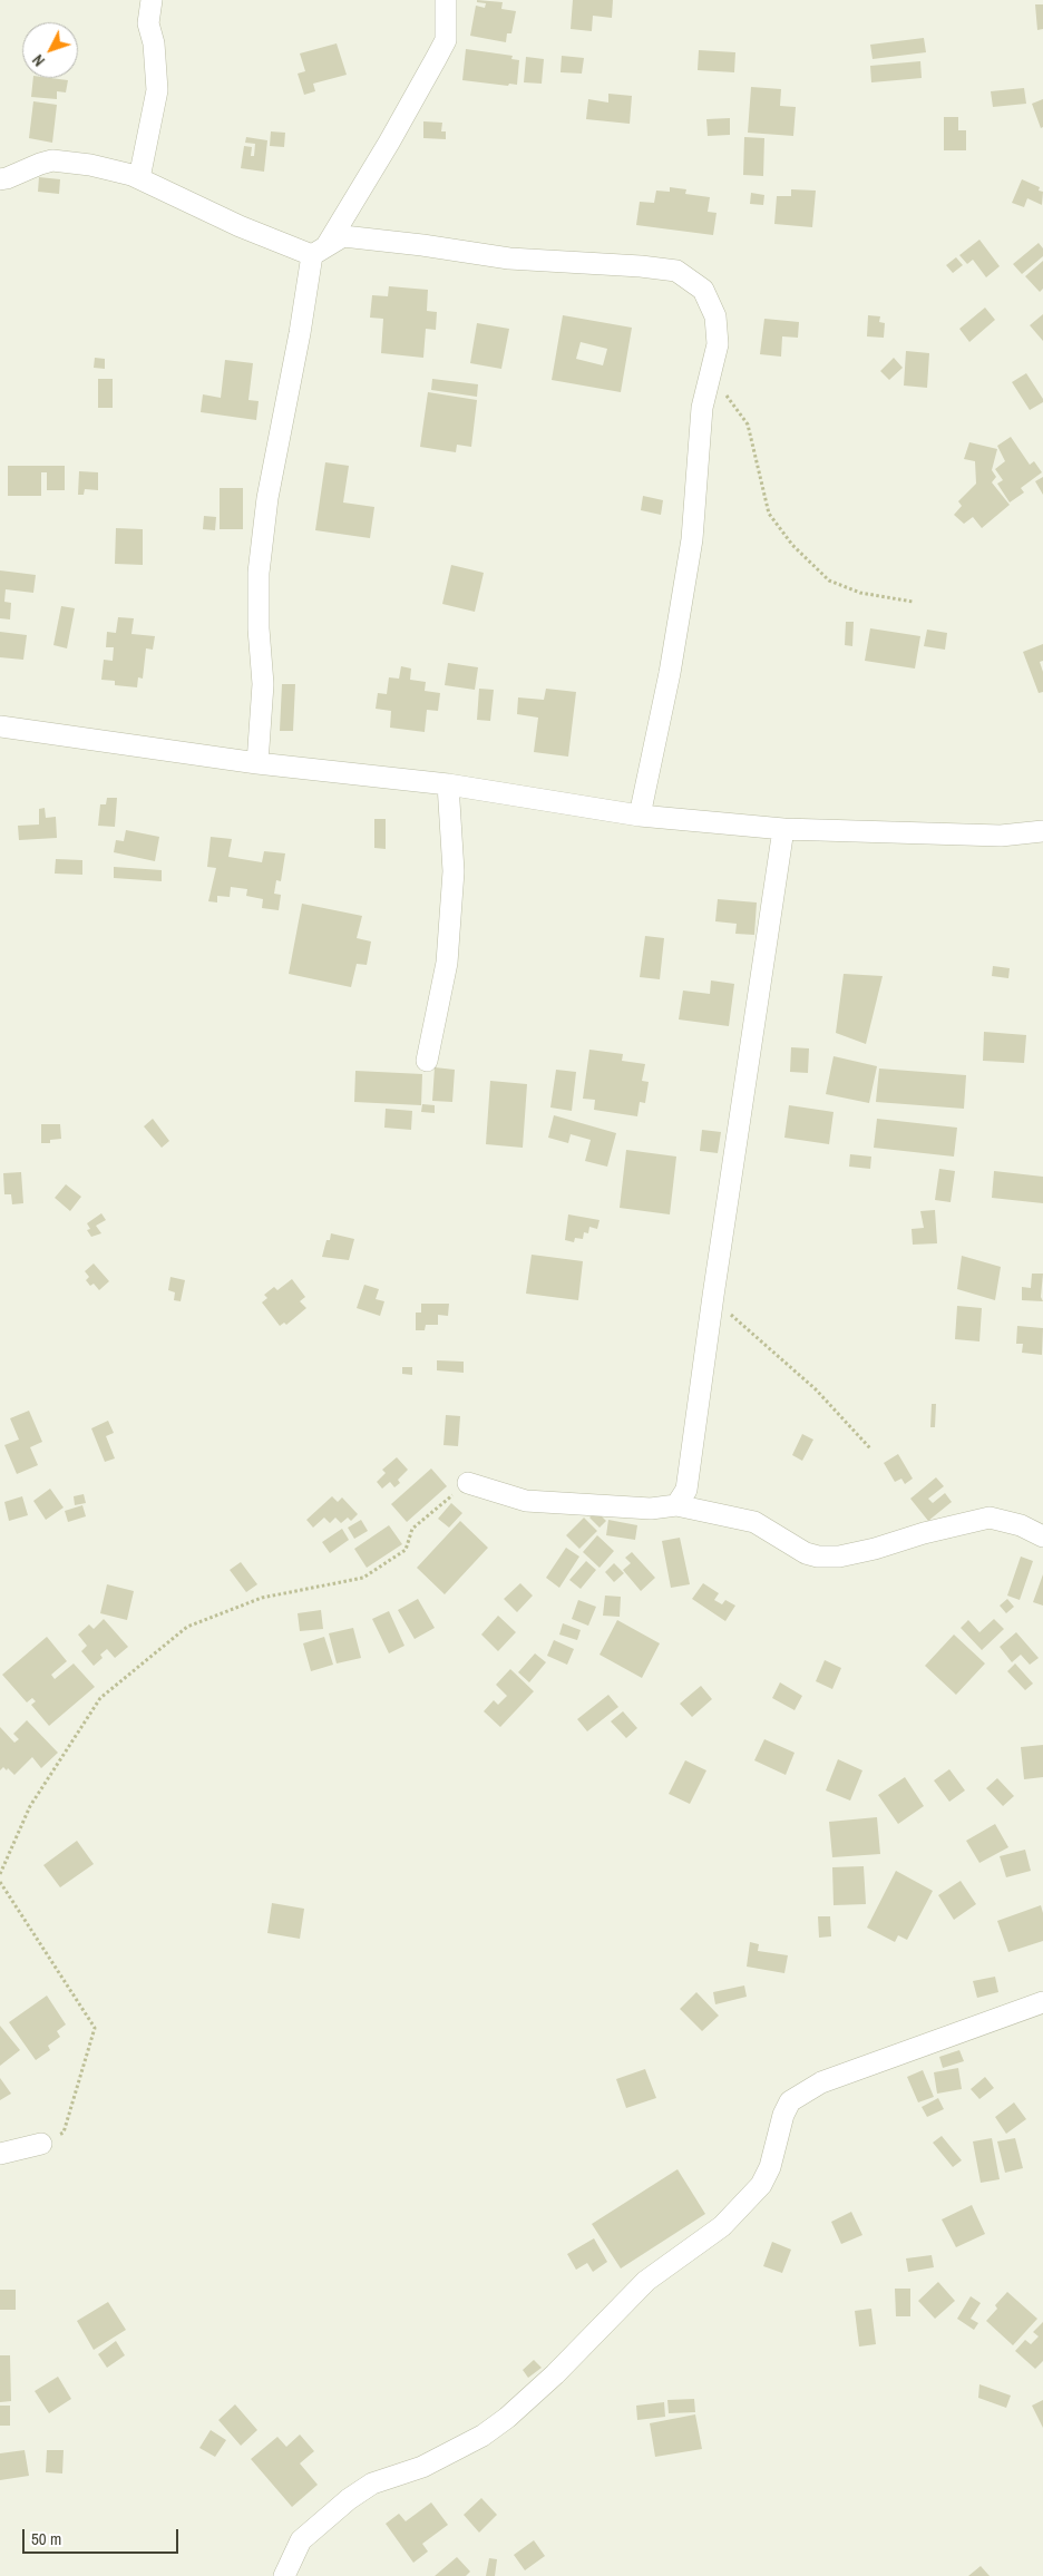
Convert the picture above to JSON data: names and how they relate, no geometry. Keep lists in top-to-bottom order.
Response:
{
  "scale_bar": "50 m",
  "north": "bottom left"
}
